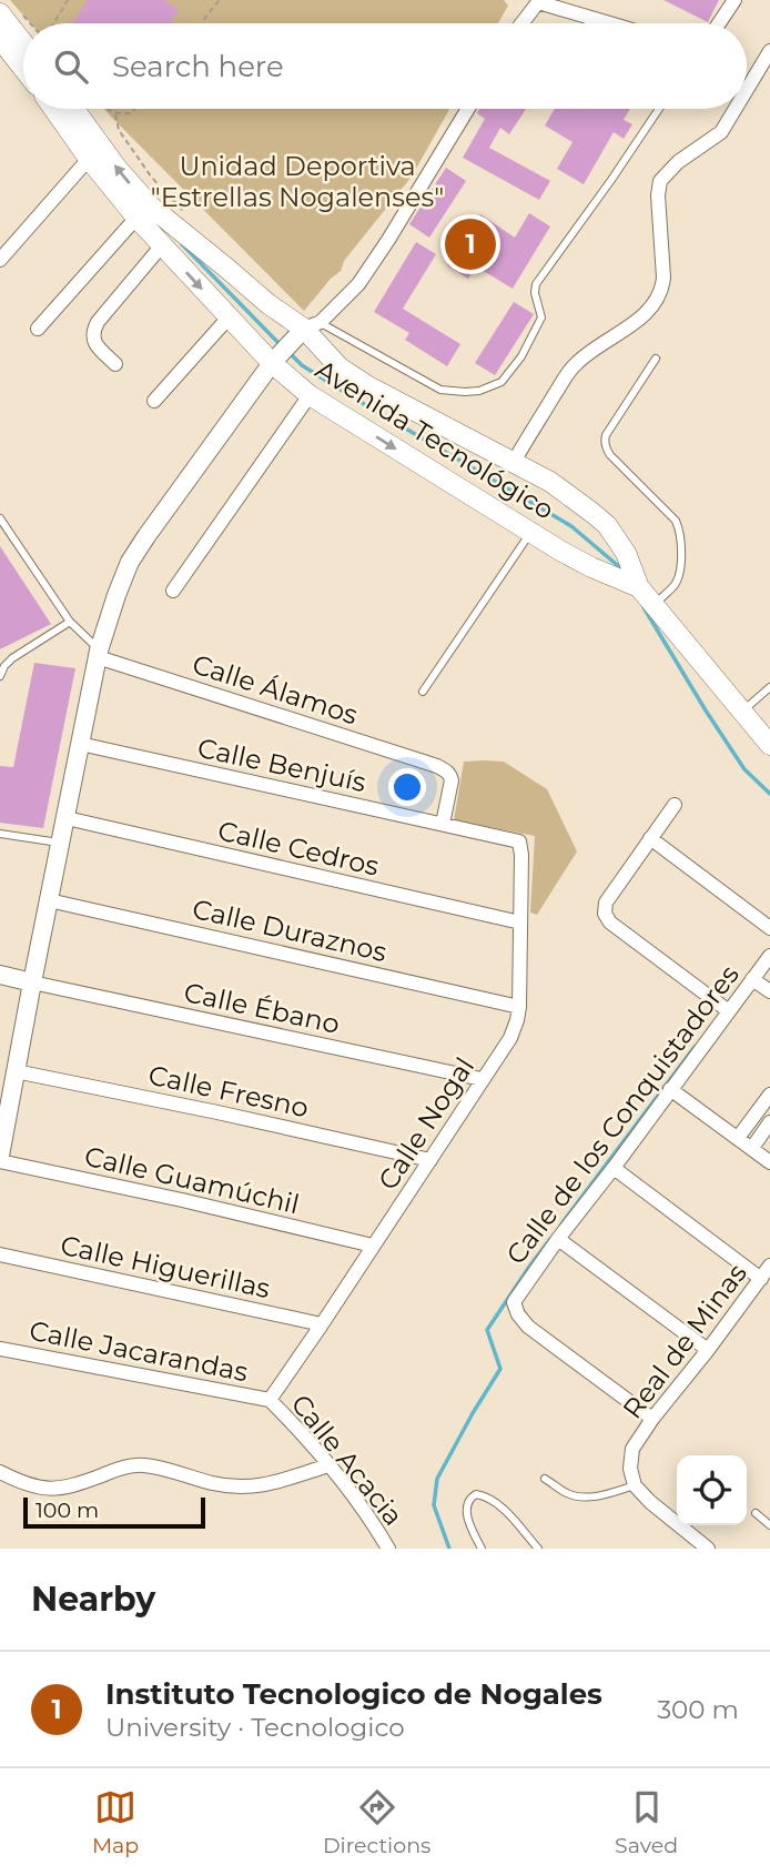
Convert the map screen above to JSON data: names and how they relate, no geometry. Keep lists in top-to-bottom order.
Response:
{
  "streets": {
    "main road": ["Avenida Tecnológico"],
    "street": [
      "Calle Álamos",
      "Calle Benjuís",
      "Calle Cedros",
      "Calle Duraznos",
      "Calle Ébano",
      "Calle Fresno",
      "Calle de los Conquistadores",
      "Calle Nogal",
      "Calle Guamúchil",
      "Calle Higuerillas",
      "Real de Minas",
      "Calle Jacarandas",
      "Calle Acacia"
    ]
  },
  "crossings": [
    ["Calle Álamos", "Calle Benjuís"],
    ["Calle Benjuís", "Calle Nogal"],
    ["Calle Cedros", "Calle Nogal"],
    ["Calle Duraznos", "Calle Nogal"],
    ["Calle Ébano", "Calle Nogal"],
    ["Calle Fresno", "Calle Nogal"],
    ["Calle de los Conquistadores", "Real de Minas"],
    ["Calle Nogal", "Calle Guamúchil"],
    ["Calle Nogal", "Calle Higuerillas"],
    ["Calle Nogal", "Calle Jacarandas"],
    ["Calle Nogal", "Calle Acacia"],
    ["Calle Jacarandas", "Calle Acacia"]
  ],
  "parks": ["Unidad Deportiva \"Estrellas Nogalenses\""],
  "scale_bar": "100 m",
  "page": {
    "search": "Search here",
    "pins": "1",
    "scale": "100 m",
    "heading": "Nearby",
    "list": [
      {
        "mark": "1",
        "name": "Instituto Tecnologico de Nogales",
        "note": "University · Tecnologico",
        "value": "300 m"
      }
    ],
    "nav": ["Map", "Directions", "Saved"]
  }
}
